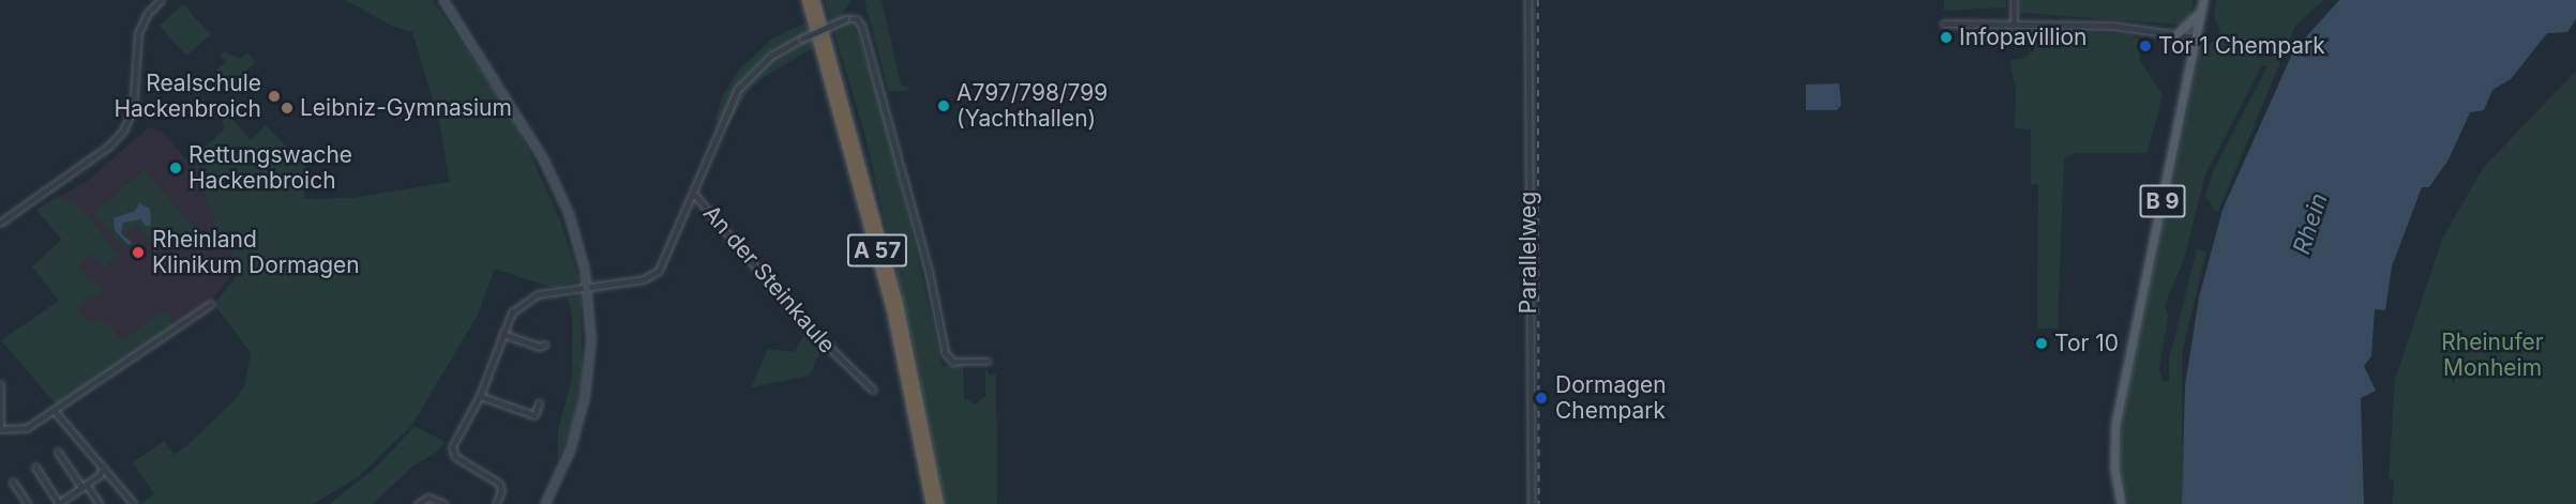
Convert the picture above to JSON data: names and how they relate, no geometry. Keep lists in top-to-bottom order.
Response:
{
  "streets": {
    "highway": ["A 57"],
    "main road": ["B 9"],
    "street": ["Parallelweg", "An der Steinkaule"]
  },
  "water": ["Rhein"],
  "parks": ["Rheinufer Monheim"],
  "places": [
    "Infopavillion",
    "Tor 1 Chempark",
    "Realschule Hackenbroich",
    "A797/798/799 (Yachthallen)",
    "Leibniz-Gymnasium",
    "Rettungswache Hackenbroich",
    "Rheinland Klinikum Dormagen",
    "Tor 10",
    "Dormagen Chempark"
  ]
}
